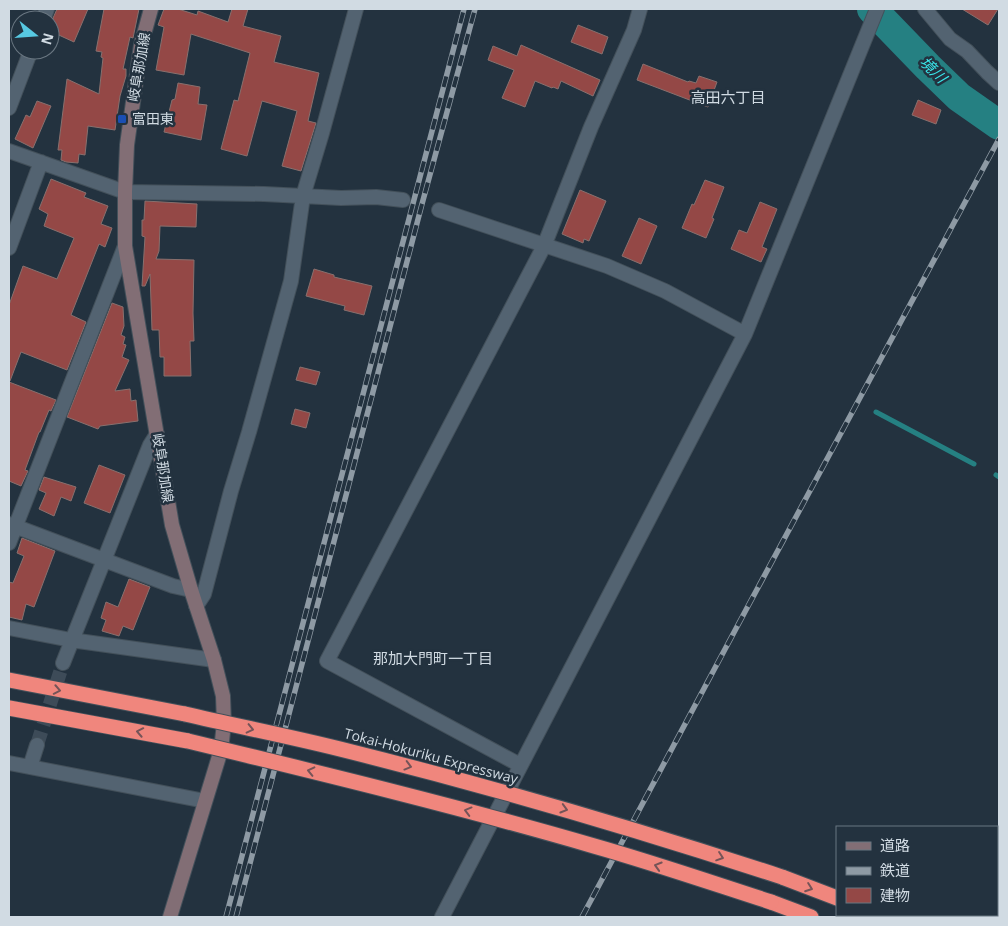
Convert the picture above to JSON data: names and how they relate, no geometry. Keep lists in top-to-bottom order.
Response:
{
  "streets": {
    "highway": ["Tokai-Hokuriku Expressway"],
    "main road": ["岐阜那加線"]
  },
  "districts": ["高田六丁目", "那加大門町一丁目"],
  "water": ["境川"],
  "places": {
    "transit": ["富田東"]
  },
  "legend": ["道路", "鉄道", "建物"],
  "north": "right"
}
